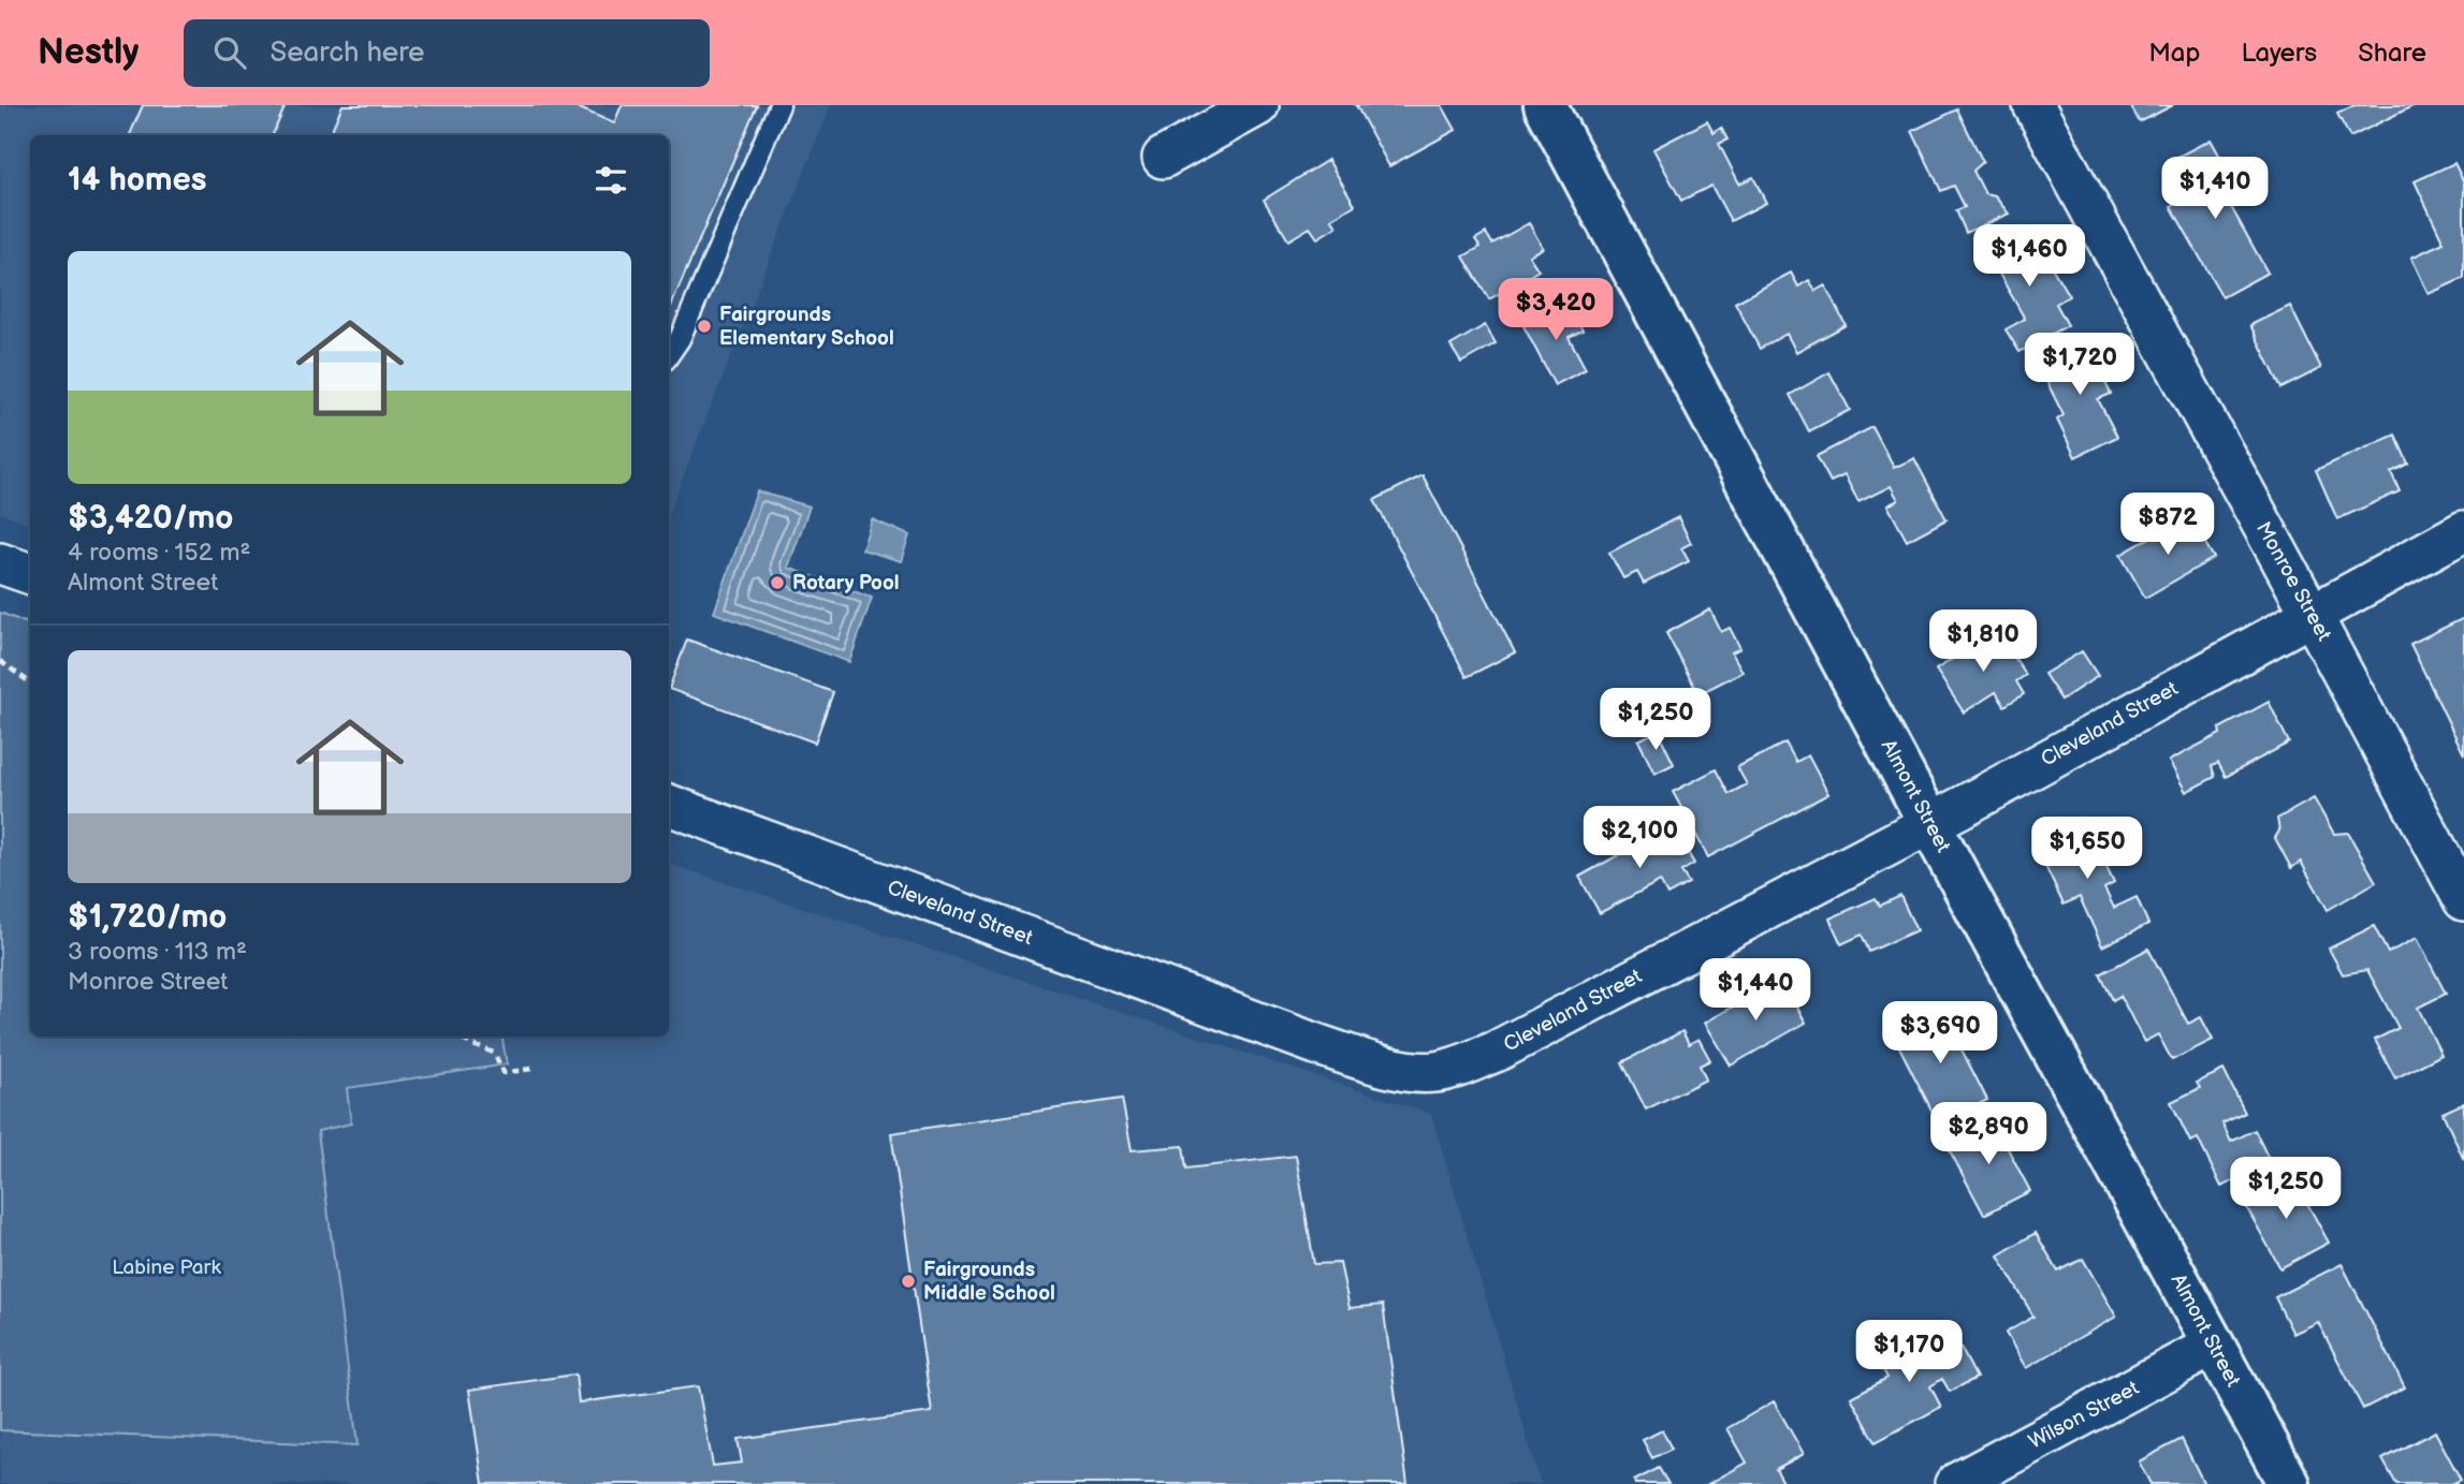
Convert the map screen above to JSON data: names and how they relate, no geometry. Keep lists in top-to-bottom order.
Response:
{
  "streets": {
    "street": [
      "Monroe Street",
      "Cleveland Street",
      "Almont Street",
      "Wilson Street"
    ]
  },
  "crossings": [
    ["Monroe Street", "Cleveland Street"],
    ["Cleveland Street", "Almont Street"],
    ["Almont Street", "Wilson Street"]
  ],
  "parks": ["Labine Park"],
  "places": ["Fairgrounds Elementary School", "Rotary Pool", "Fairgrounds Middle School"],
  "page": {
    "header": "Nestly",
    "search": "Search here",
    "nav": ["Map", "Layers", "Share"],
    "heading": "14 homes",
    "price": [
      "$1,410",
      "$1,460",
      "$3,420",
      "$1,720",
      "$872",
      "$1,810",
      "$1,250",
      "$2,100",
      "$1,650",
      "$1,440",
      "$3,690",
      "$2,890",
      "$1,250",
      "$1,170"
    ],
    "list": [
      {
        "name": "$3,420/mo",
        "note": "4 rooms · 152 m² · Almont Street"
      },
      {
        "name": "$1,720/mo",
        "note": "3 rooms · 113 m² · Monroe Street"
      }
    ]
  }
}
